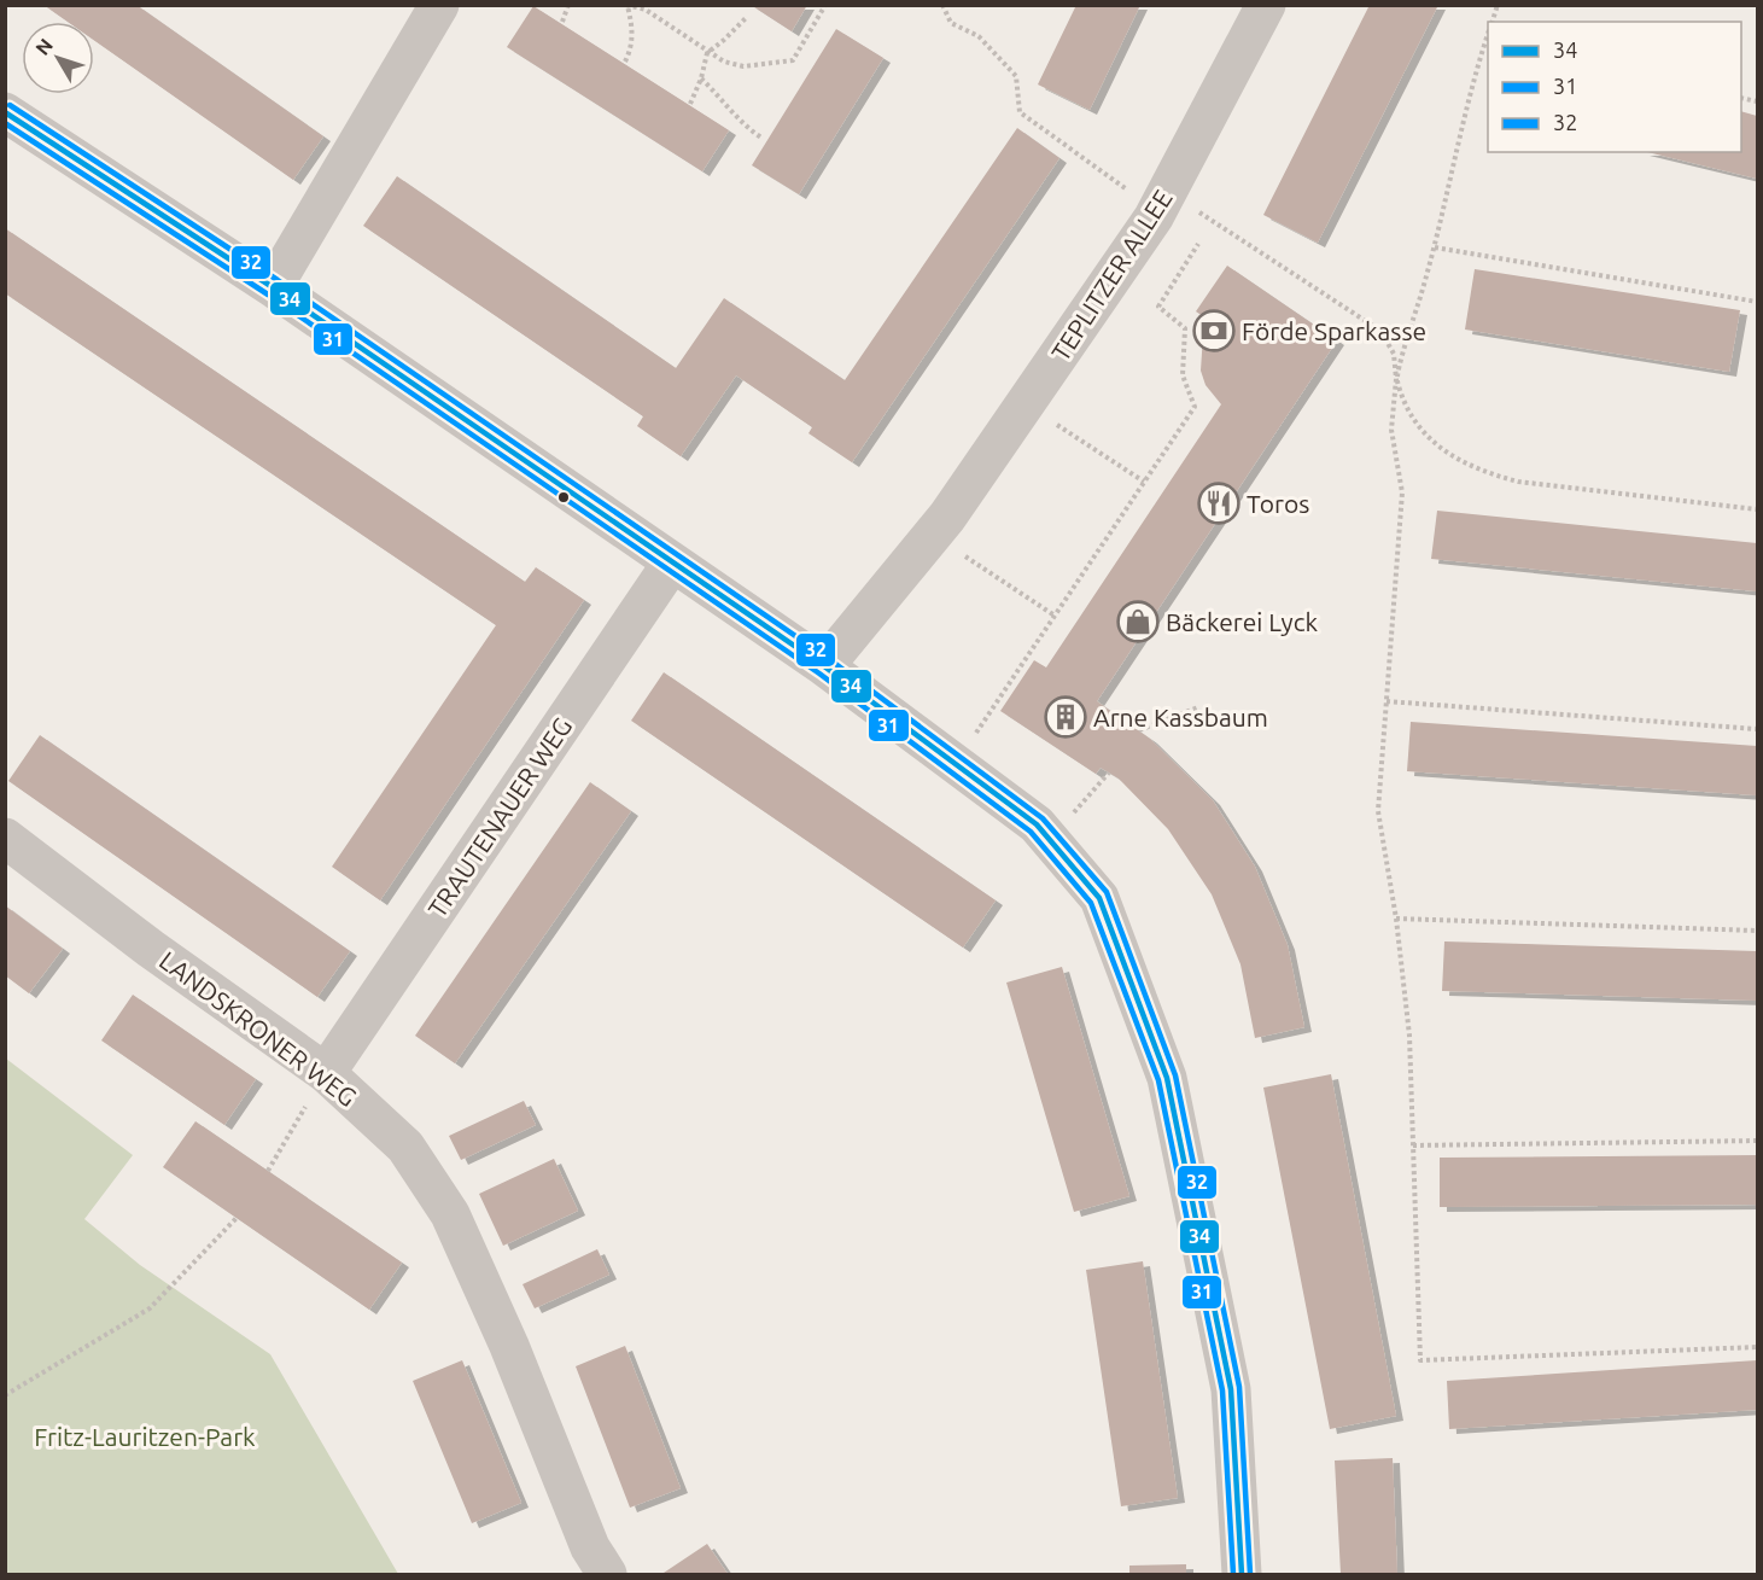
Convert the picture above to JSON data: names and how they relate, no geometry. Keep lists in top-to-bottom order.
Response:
{
  "streets": {
    "street": ["TEPLITZER ALLEE", "TRAUTENAUER WEG", "LANDSKRONER WEG"]
  },
  "crossings": [
    ["TRAUTENAUER WEG", "LANDSKRONER WEG"]
  ],
  "parks": ["Fritz-Lauritzen-Park"],
  "places": {
    "bank": ["Förde Sparkasse"],
    "restaurant": ["Toros"],
    "shop": ["Bäckerei Lyck"],
    "building": ["Arne Kassbaum"]
  },
  "lines": ["transit line 32", "transit line 34", "transit line 31"],
  "legend": ["34", "31", "32"],
  "north": "top left"
}
